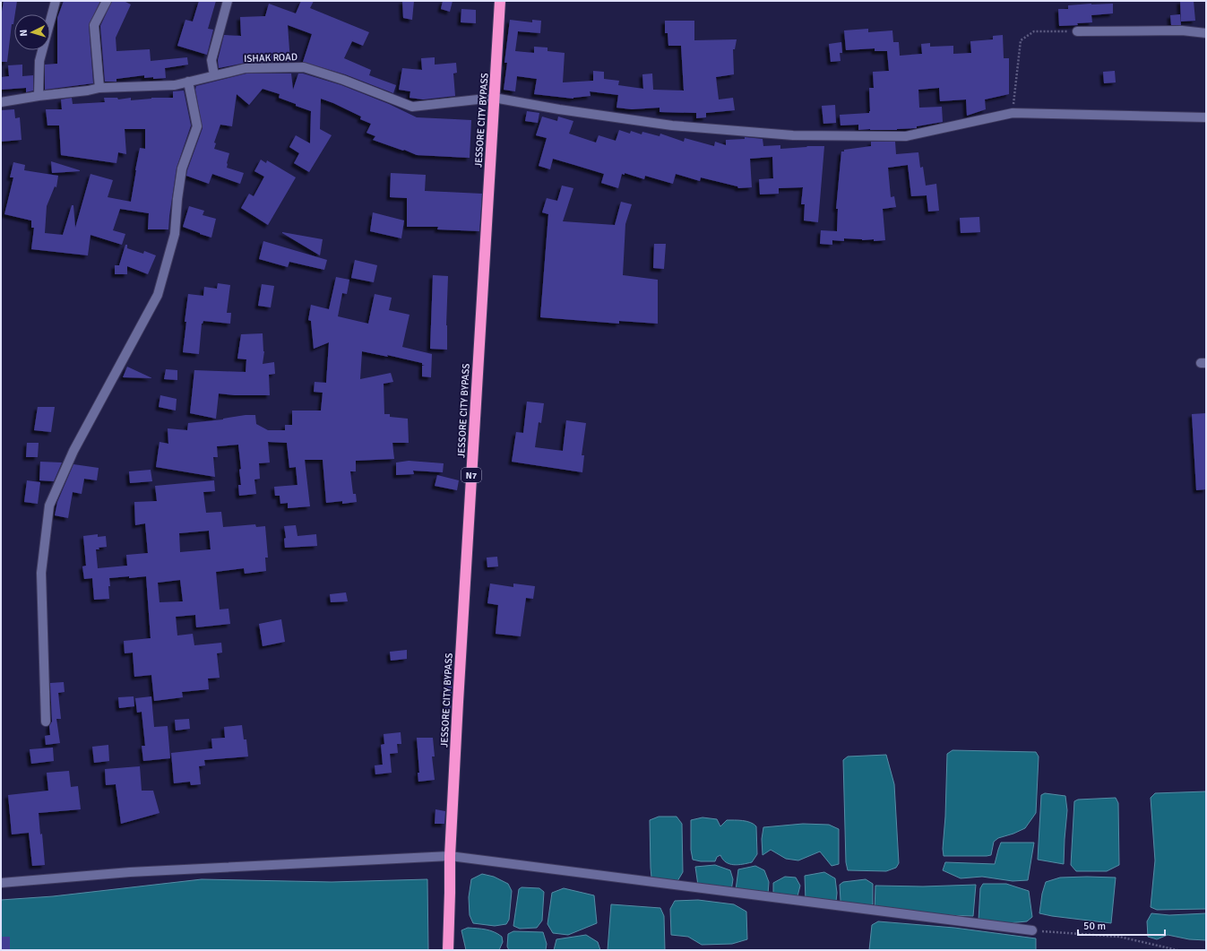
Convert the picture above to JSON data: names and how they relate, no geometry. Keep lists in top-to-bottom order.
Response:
{
  "streets": {
    "highway": ["JESSORE CITY BYPASS", "N7"],
    "street": ["ISHAK ROAD"]
  },
  "crossings": [
    ["ISHAK ROAD", "JESSORE CITY BYPASS"]
  ],
  "scale_bar": "50 m",
  "north": "left"
}
